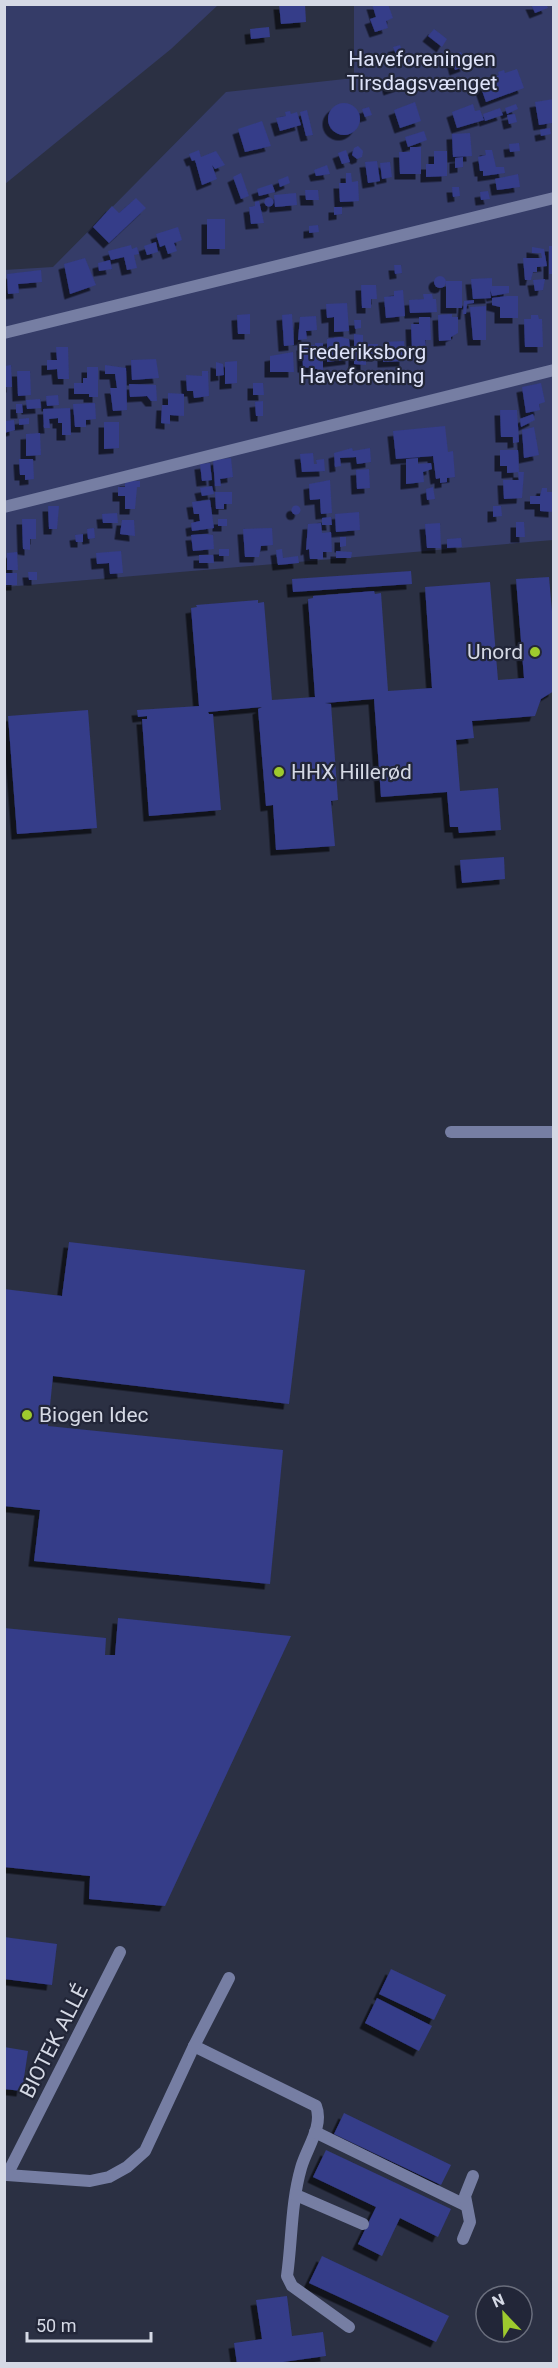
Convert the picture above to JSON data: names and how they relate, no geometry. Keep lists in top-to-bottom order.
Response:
{
  "streets": {
    "street": ["BIOTEK ALLÉ"]
  },
  "parks": ["Haveforeningen Tirsdagsvænget", "Frederiksborg Haveforening"],
  "places": ["Unord", "HHX Hillerød", "Biogen Idec"],
  "scale_bar": "50 m",
  "north": "top left"
}
